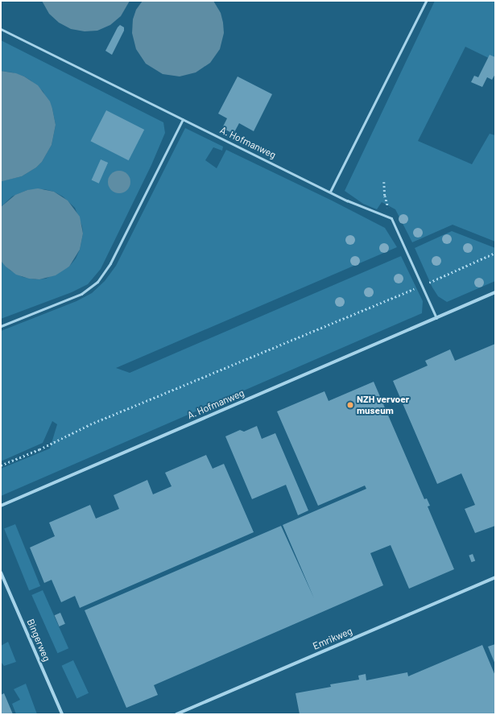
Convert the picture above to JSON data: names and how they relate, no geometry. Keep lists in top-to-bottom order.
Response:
{
  "streets": {
    "street": ["A. Hofmanweg", "Emrikweg", "Bingerweg"]
  },
  "places": ["NZH vervoer museum"]
}
